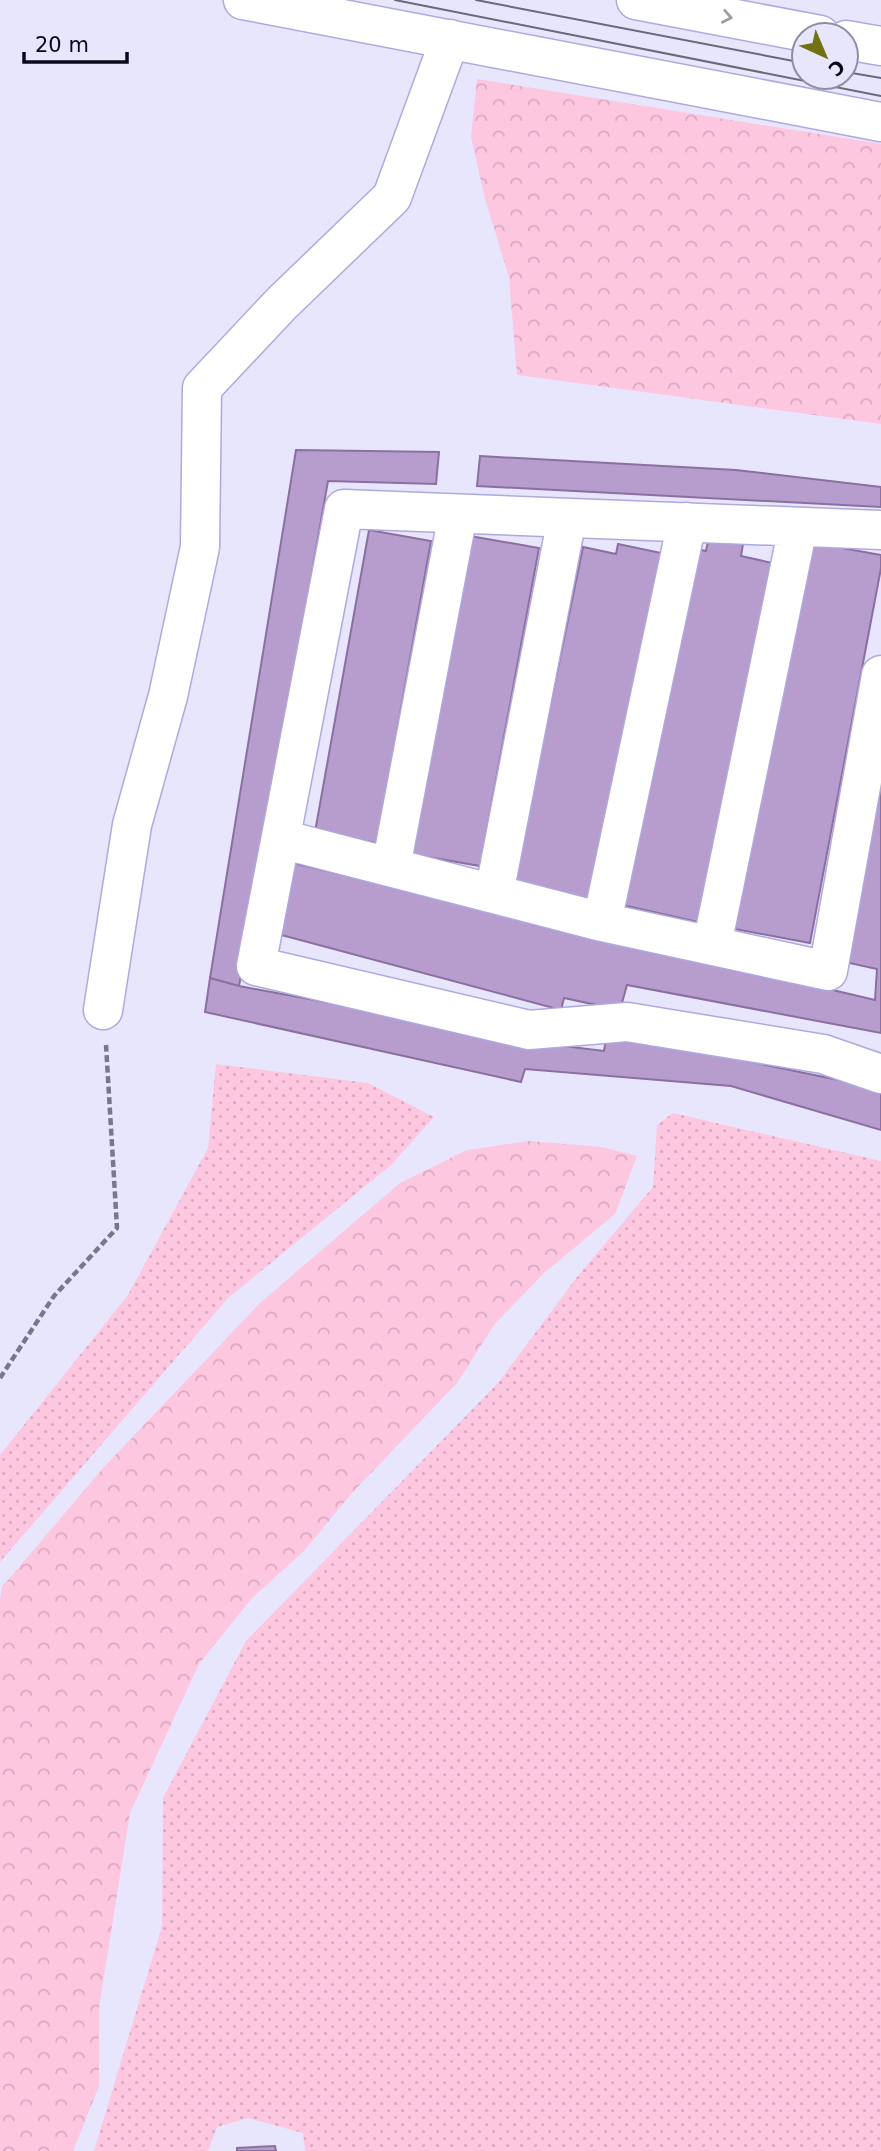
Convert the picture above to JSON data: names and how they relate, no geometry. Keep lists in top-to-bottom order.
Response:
{
  "scale_bar": "20 m",
  "north": "bottom right"
}
